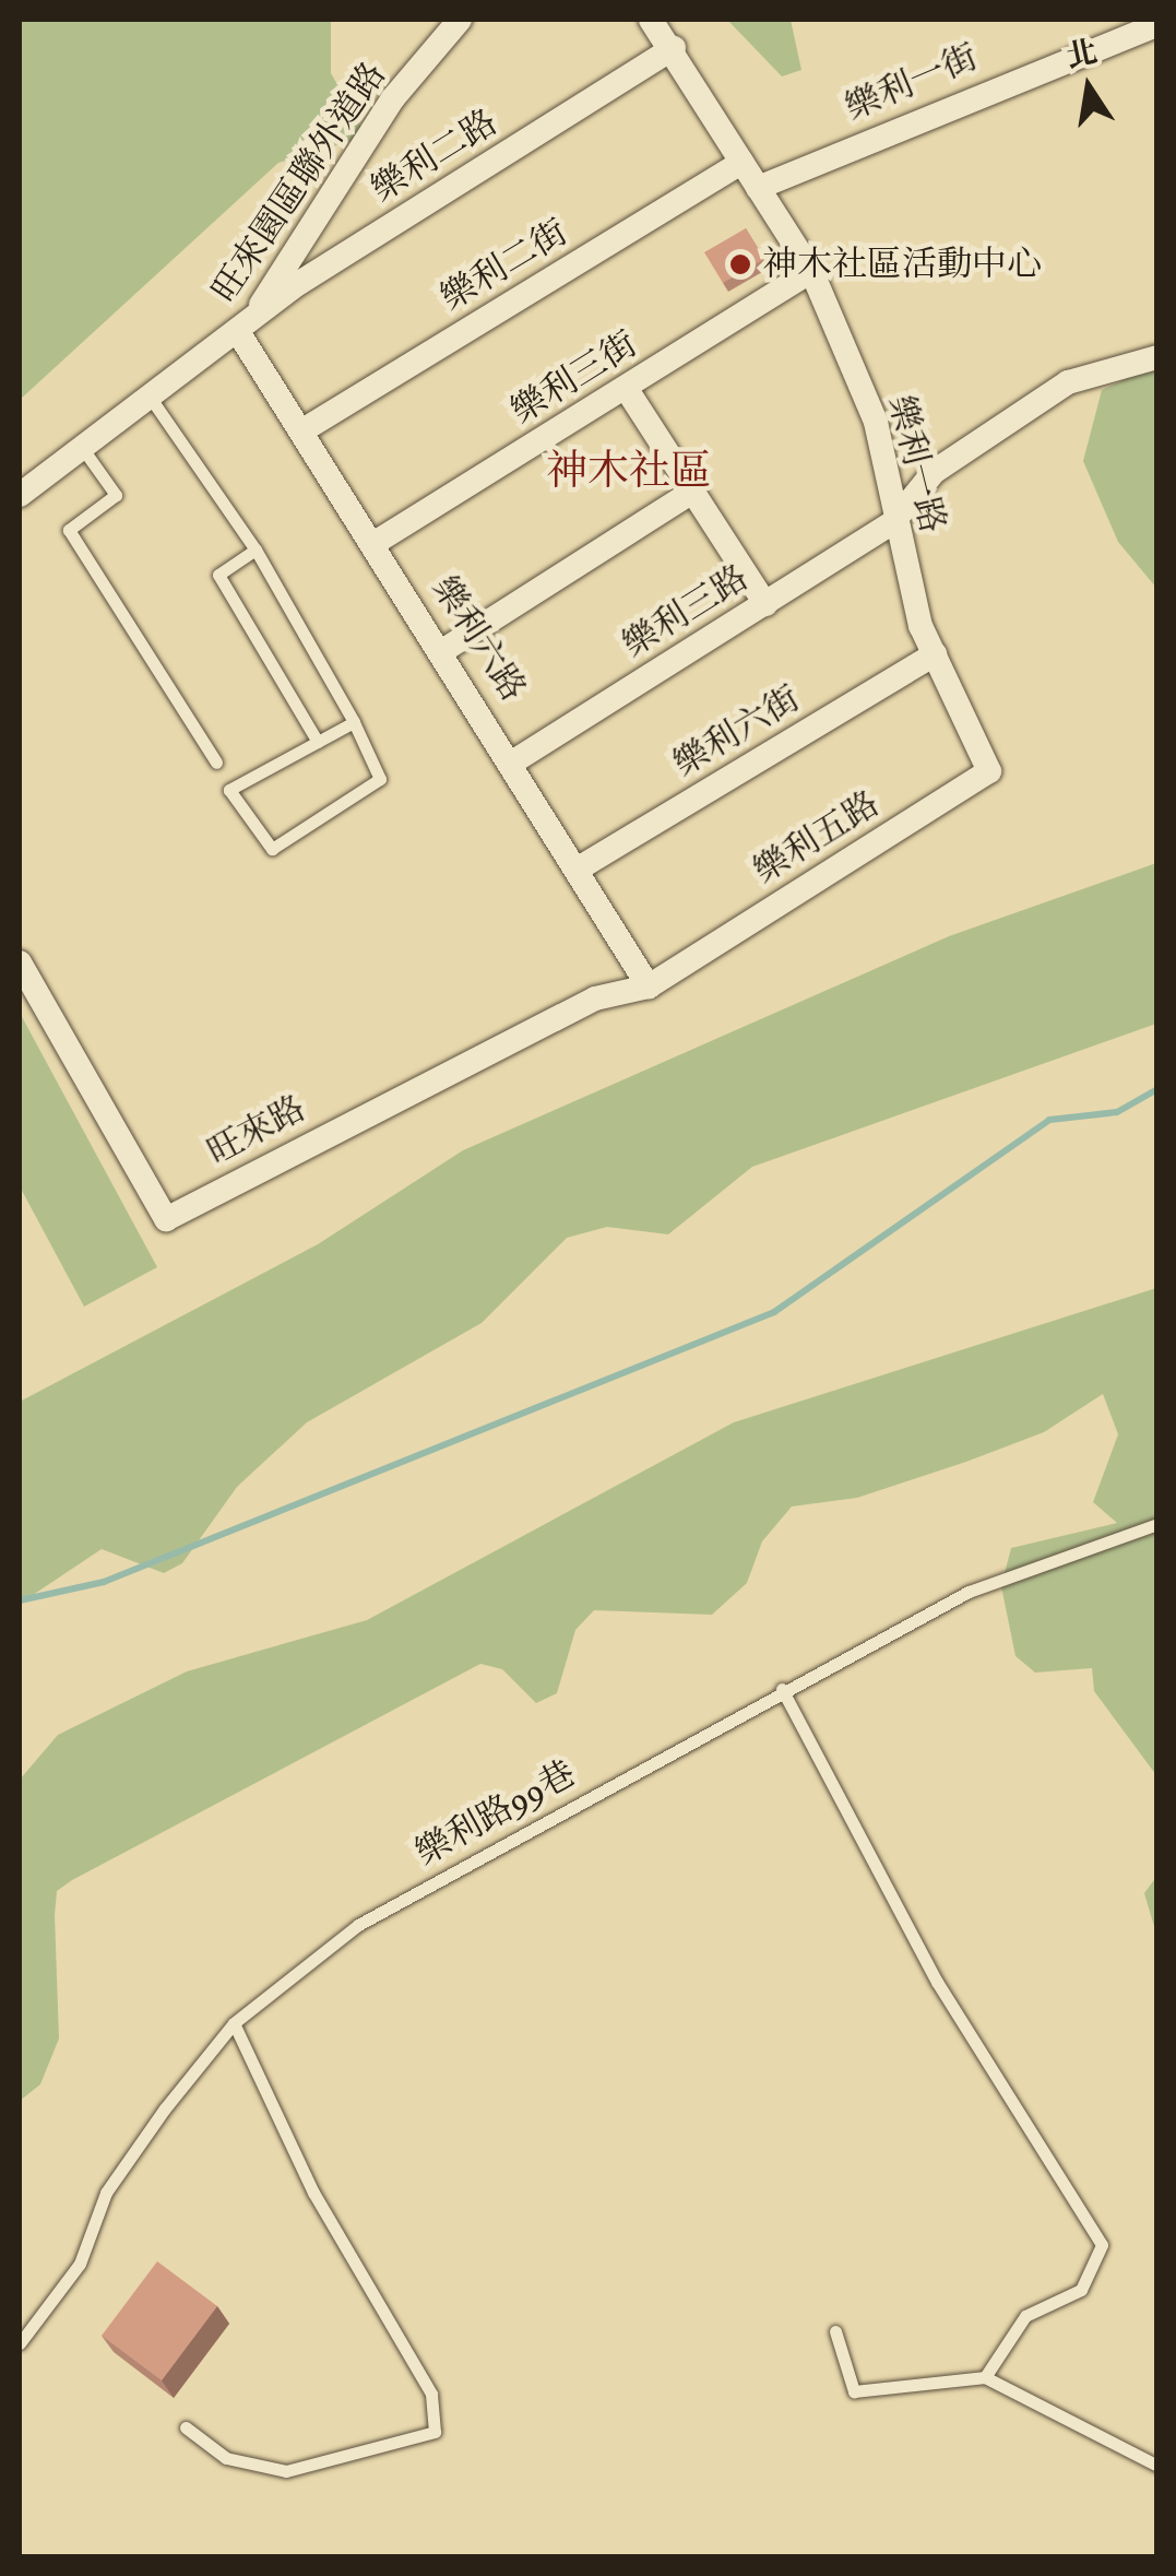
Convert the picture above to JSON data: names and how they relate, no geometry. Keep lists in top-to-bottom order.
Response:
{
  "streets": {
    "street": [
      "樂利一街",
      "樂利二路",
      "旺來園區聯外道路",
      "樂利二街",
      "樂利三街",
      "樂利一路",
      "樂利三路",
      "樂利六路",
      "樂利六街",
      "樂利五路",
      "旺來路"
    ],
    "lane": ["樂利路99巷"]
  },
  "crossings": [
    ["樂利一街", "樂利一路"],
    ["樂利二路", "旺來園區聯外道路"],
    ["樂利二路", "樂利一路"],
    ["樂利二路", "樂利六路"],
    ["旺來園區聯外道路", "樂利六路"],
    ["樂利二街", "樂利一路"],
    ["樂利二街", "樂利六路"],
    ["樂利三街", "樂利一路"],
    ["樂利三街", "樂利六路"],
    ["樂利一路", "樂利三路"],
    ["樂利一路", "樂利六街"],
    ["樂利一路", "樂利五路"],
    ["樂利三路", "樂利六路"],
    ["樂利六路", "樂利六街"],
    ["樂利六路", "樂利五路"],
    ["樂利六路", "旺來路"],
    ["樂利五路", "旺來路"]
  ],
  "districts": ["神木社區"],
  "places": ["神木社區活動中心"],
  "north": "top"
}
